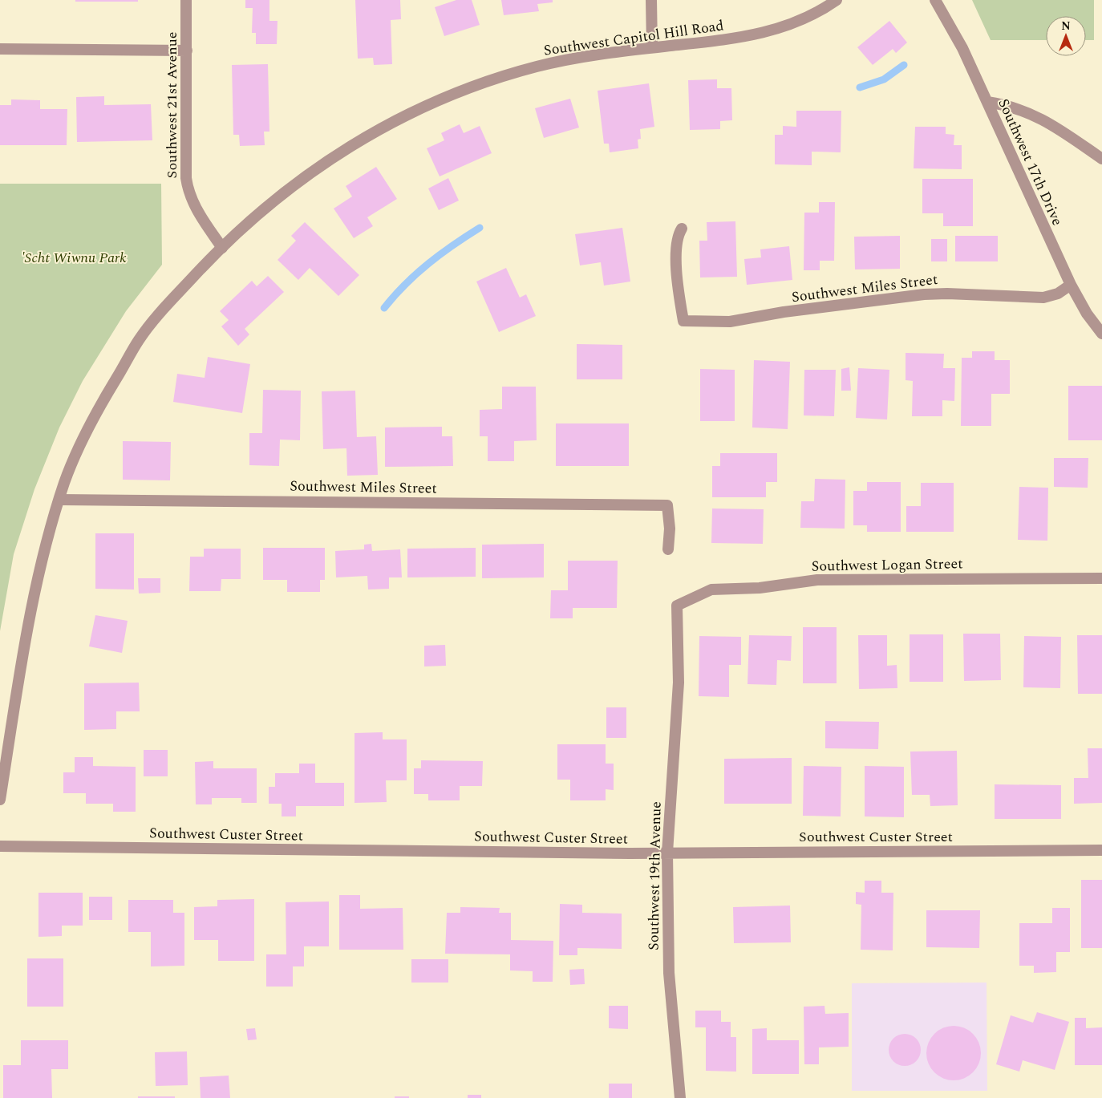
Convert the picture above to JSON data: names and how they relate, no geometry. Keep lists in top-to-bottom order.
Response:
{
  "streets": {
    "street": [
      "Southwest Capitol Hill Road",
      "Southwest 21st Avenue",
      "Southwest 17th Drive",
      "Southwest Miles Street",
      "Southwest Logan Street",
      "Southwest Custer Street",
      "Southwest 19th Avenue"
    ]
  },
  "crossings": [
    ["Southwest Capitol Hill Road", "Southwest 21st Avenue"],
    ["Southwest Capitol Hill Road", "Southwest Miles Street"],
    ["Southwest 17th Drive", "Southwest Miles Street"],
    ["Southwest Logan Street", "Southwest 19th Avenue"],
    ["Southwest Custer Street", "Southwest 19th Avenue"]
  ],
  "parks": ["'Scht Wiwnu Park"],
  "north": "top"
}
